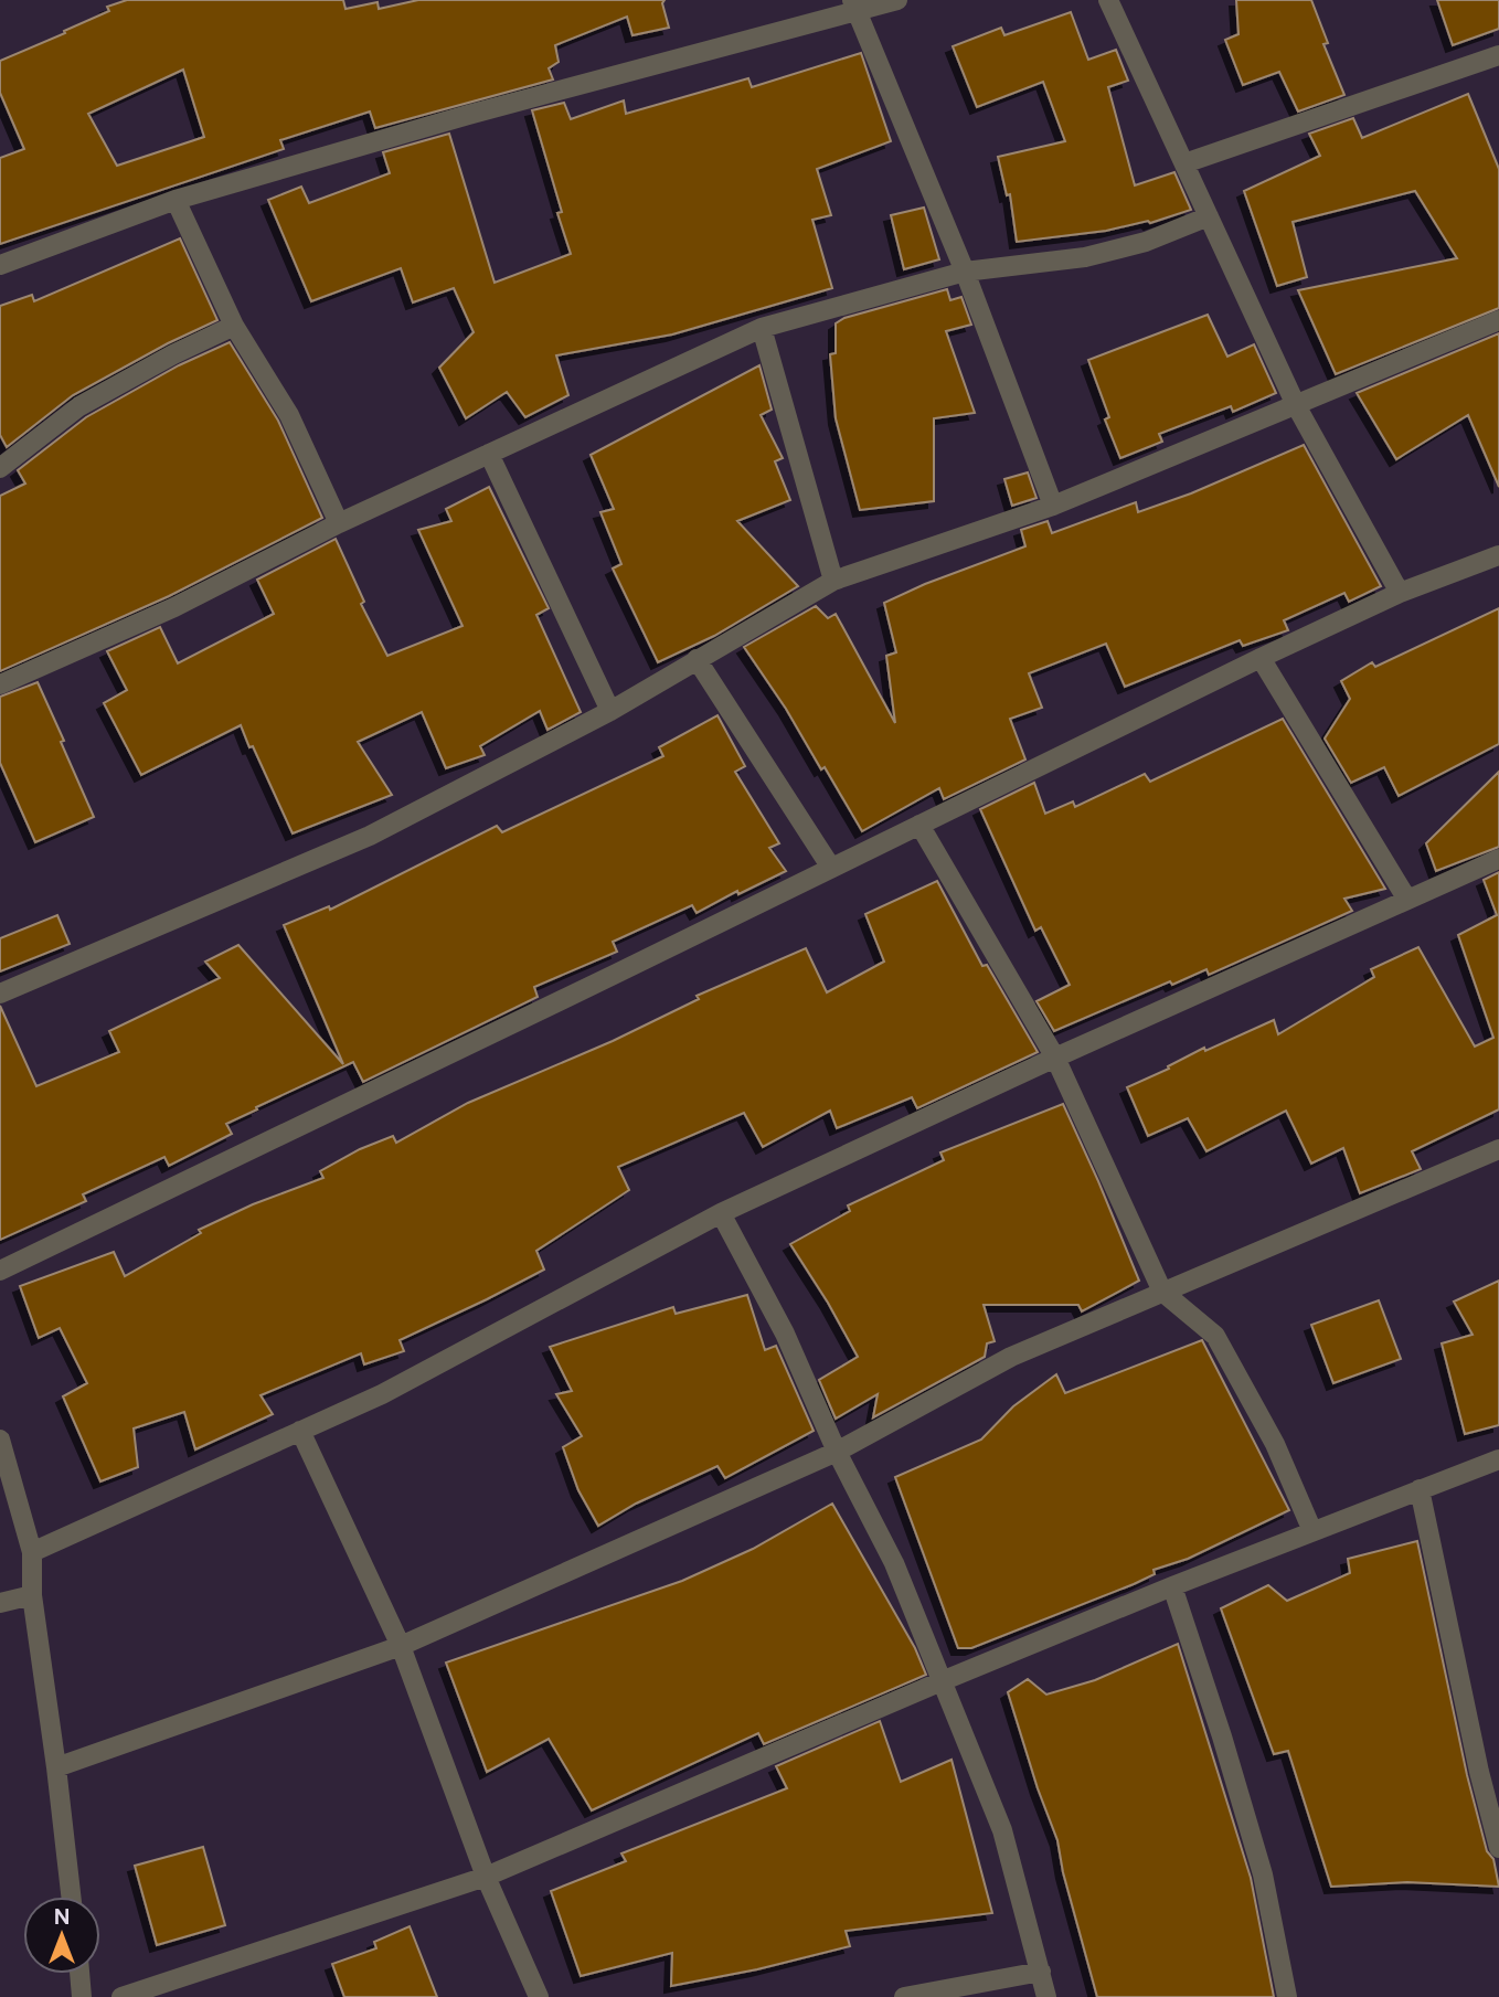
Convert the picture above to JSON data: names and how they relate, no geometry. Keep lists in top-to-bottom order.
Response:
{
  "north": "top"
}
